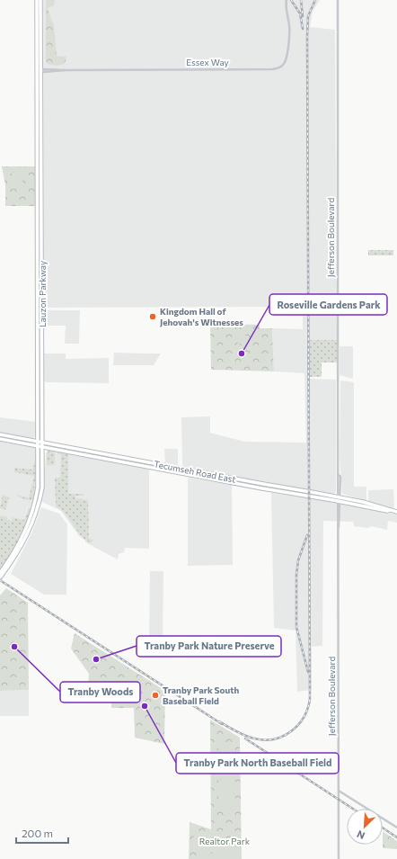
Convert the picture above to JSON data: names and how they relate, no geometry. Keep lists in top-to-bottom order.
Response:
{
  "streets": {
    "main road": ["Lauzon Parkway", "Tecumseh Road East"],
    "street": ["Essex Way", "Jefferson Boulevard"]
  },
  "crossings": [
    ["Essex Way", "Lauzon Parkway"],
    ["Jefferson Boulevard", "Tecumseh Road East"],
    ["Lauzon Parkway", "Tecumseh Road East"]
  ],
  "parks": ["Realtor Park"],
  "places": [
    "Kingdom Hall of Jehovah's Witnesses",
    "Roseville Gardens Park",
    "Tranby Woods",
    "Tranby Park Nature Preserve",
    "Tranby Park South Baseball Field",
    "Tranby Park North Baseball Field"
  ],
  "scale_bar": "200 m",
  "north": "bottom left"
}
